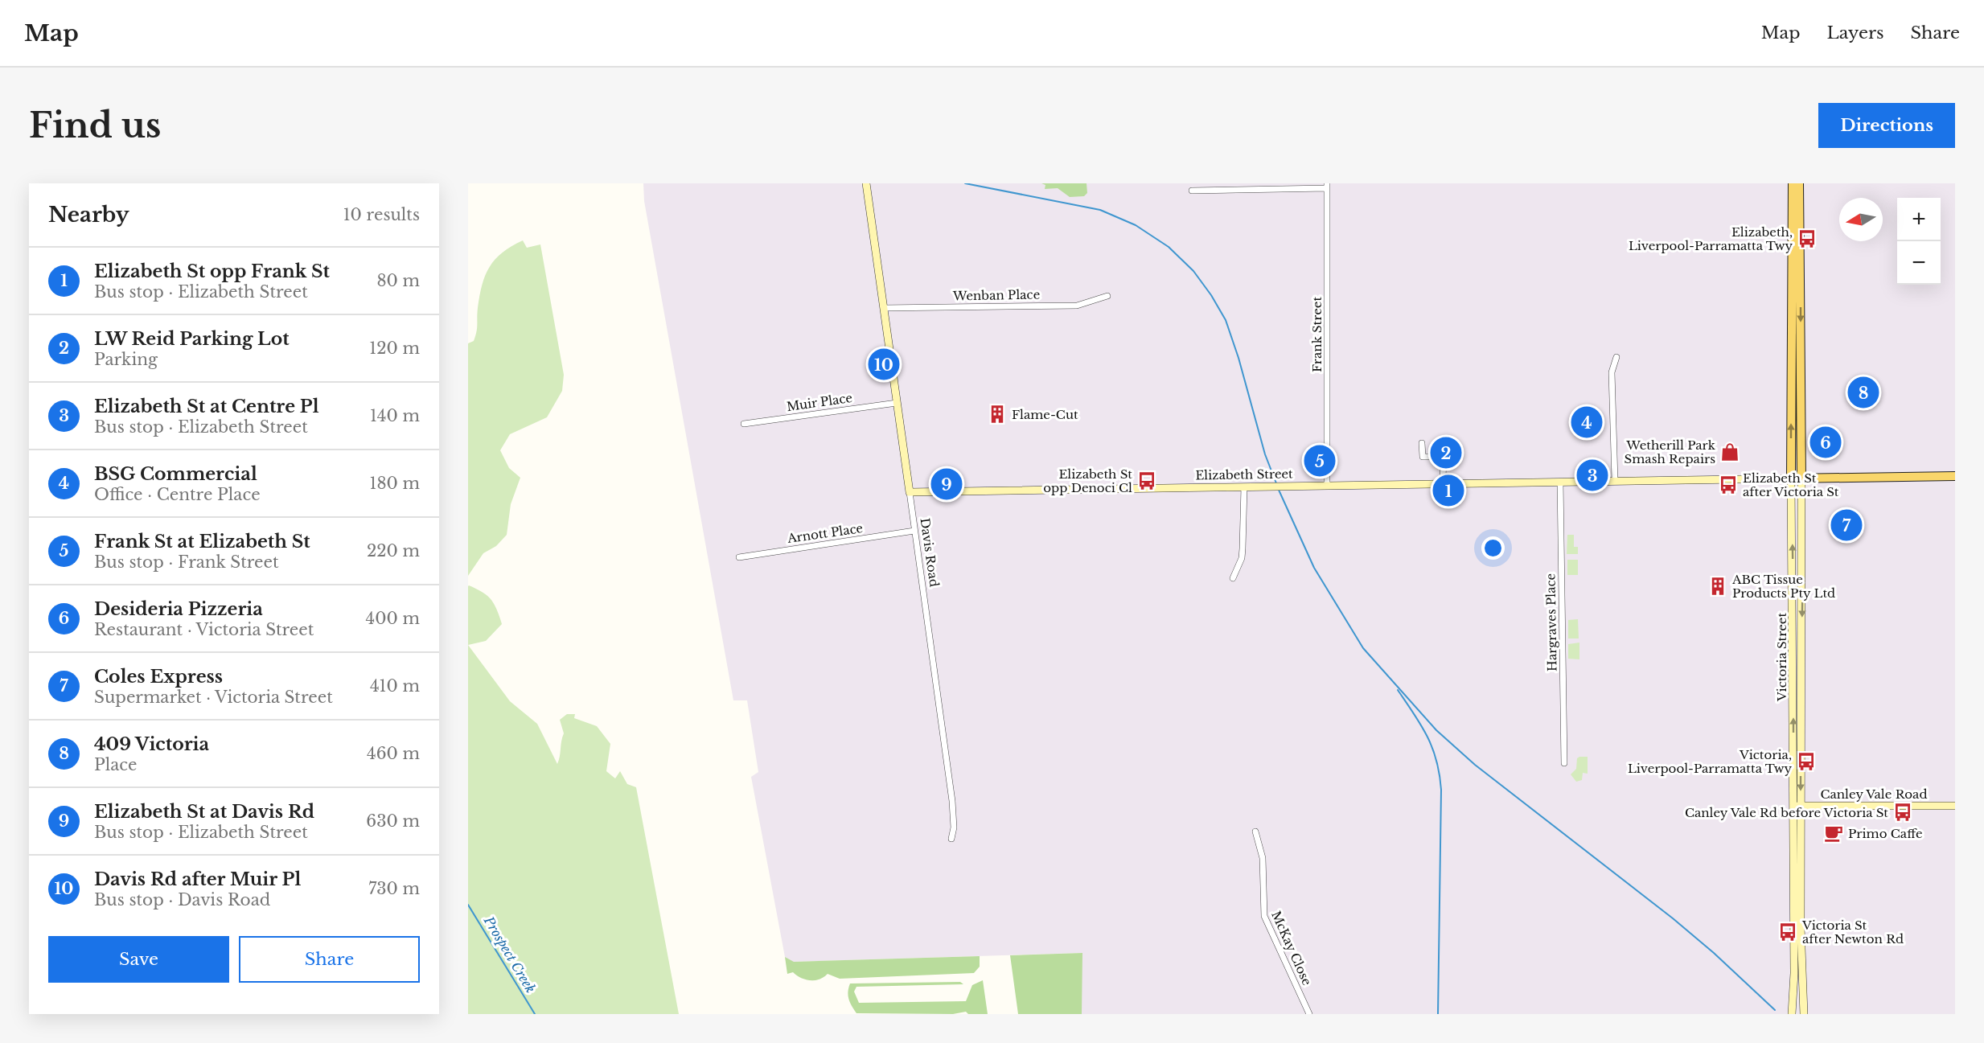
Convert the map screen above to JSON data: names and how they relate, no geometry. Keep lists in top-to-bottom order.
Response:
{
  "streets": {
    "main road": ["Elizabeth Street", "Victoria Street"],
    "street": [
      "Wenban Place",
      "Frank Street",
      "Muir Place",
      "Arnott Place",
      "Davis Road",
      "Hargraves Place",
      "Canley Vale Road",
      "McKay Close"
    ]
  },
  "crossings": [
    ["Wenban Place", "Davis Road"],
    ["Frank Street", "Elizabeth Street"],
    ["Muir Place", "Davis Road"],
    ["Elizabeth Street", "Davis Road"],
    ["Elizabeth Street", "Hargraves Place"],
    ["Elizabeth Street", "Victoria Street"],
    ["Arnott Place", "Davis Road"],
    ["Victoria Street", "Canley Vale Road"]
  ],
  "water": ["Prospect Creek"],
  "places": {
    "bus stop": [
      "Elizabeth, Liverpool-Parramatta Twy",
      "Elizabeth St opp Denoci Cl",
      "Elizabeth St after Victoria St",
      "Victoria, Liverpool-Parramatta Twy",
      "Canley Vale Rd before Victoria St",
      "Victoria St after Newton Rd"
    ],
    "building": ["Flame-Cut", "ABC Tissue Products Pty Ltd"],
    "shop": ["Wetherill Park Smash Repairs"],
    "cafe": ["Primo Caffe"]
  },
  "north": "left",
  "page": {
    "header": "Map",
    "nav": ["Map", "Layers", "Share"],
    "buttons": [
      "Directions",
      ["Save", "Share"]
    ],
    "title": "Find us",
    "heading": ["Nearby", "10 results"],
    "map_buttons": ["+", "−"],
    "list": [
      {
        "mark": "1",
        "name": "Elizabeth St opp Frank St",
        "note": "Bus stop · Elizabeth Street",
        "value": "80 m"
      },
      {
        "mark": "2",
        "name": "LW Reid Parking Lot",
        "note": "Parking",
        "value": "120 m"
      },
      {
        "mark": "3",
        "name": "Elizabeth St at Centre Pl",
        "note": "Bus stop · Elizabeth Street",
        "value": "140 m"
      },
      {
        "mark": "4",
        "name": "BSG Commercial",
        "note": "Office · Centre Place",
        "value": "180 m"
      },
      {
        "mark": "5",
        "name": "Frank St at Elizabeth St",
        "note": "Bus stop · Frank Street",
        "value": "220 m"
      },
      {
        "mark": "6",
        "name": "Desideria Pizzeria",
        "note": "Restaurant · Victoria Street",
        "value": "400 m"
      },
      {
        "mark": "7",
        "name": "Coles Express",
        "note": "Supermarket · Victoria Street",
        "value": "410 m"
      },
      {
        "mark": "8",
        "name": "409 Victoria",
        "note": "Place",
        "value": "460 m"
      },
      {
        "mark": "9",
        "name": "Elizabeth St at Davis Rd",
        "note": "Bus stop · Elizabeth Street",
        "value": "630 m"
      },
      {
        "mark": "10",
        "name": "Davis Rd after Muir Pl",
        "note": "Bus stop · Davis Road",
        "value": "730 m"
      }
    ],
    "pins": [
      "10",
      "8",
      "4",
      "6",
      "2",
      "5",
      "3",
      "9",
      "1",
      "7"
    ]
  }
}
